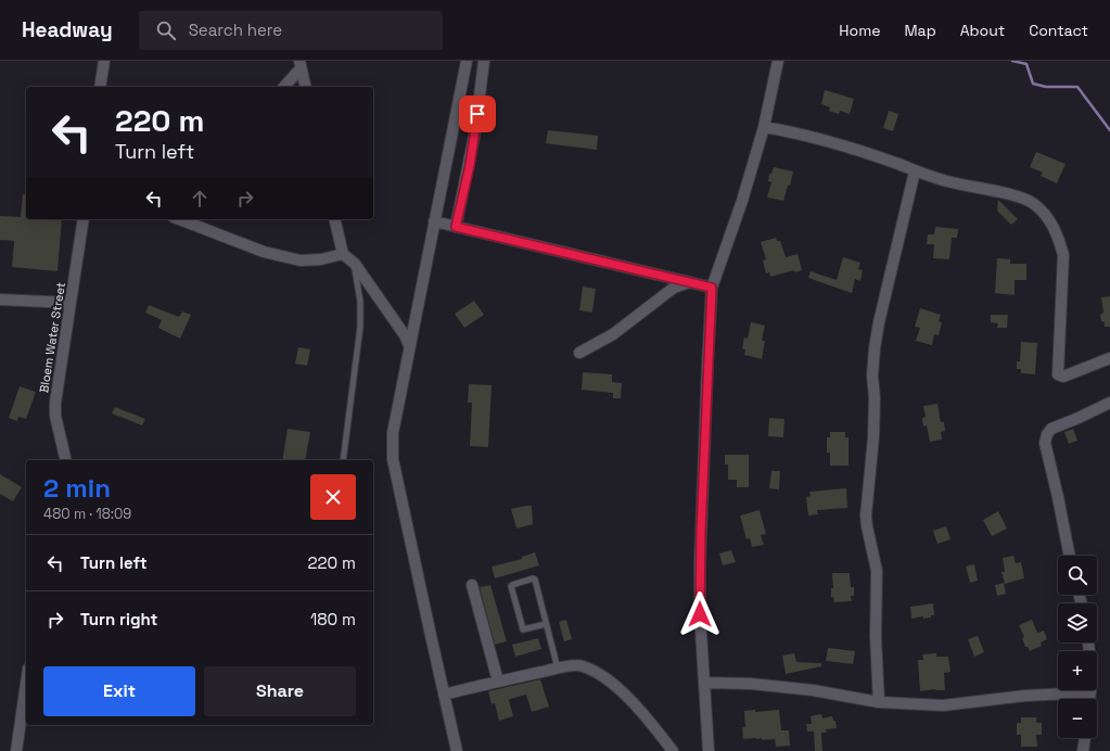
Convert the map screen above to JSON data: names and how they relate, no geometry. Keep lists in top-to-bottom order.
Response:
{
  "streets": {
    "street": ["Bloem Water Street"]
  },
  "page": {
    "header": "Headway",
    "search": "Search here",
    "nav": [
      "Home",
      "Map",
      "About",
      "Contact"
    ],
    "turn": ["220 m", "Turn left"],
    "heading": ["2 min", "480 m · 18:09"],
    "list": [
      {
        "name": "Turn left",
        "value": "220 m"
      },
      {
        "name": "Turn right",
        "value": "180 m"
      }
    ],
    "map_buttons": ["+", "−"],
    "buttons": ["Exit", "Share"]
  }
}
